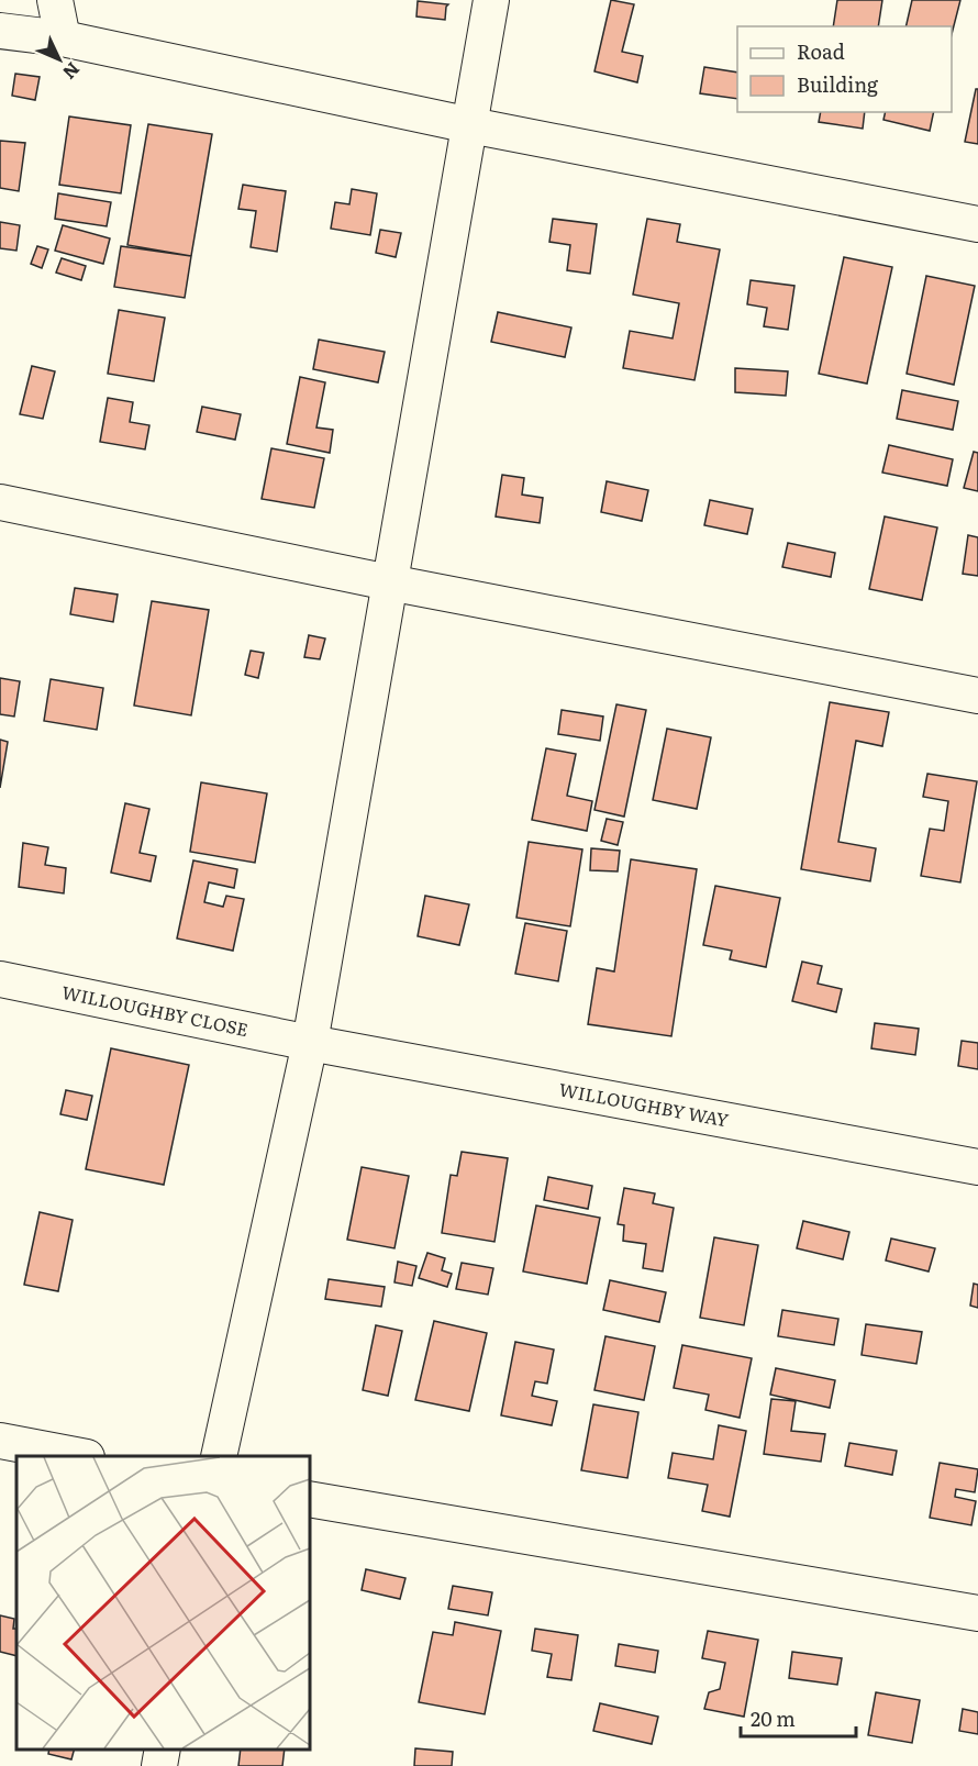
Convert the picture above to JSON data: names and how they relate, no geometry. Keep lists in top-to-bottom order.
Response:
{
  "streets": {
    "street": ["WILLOUGHBY CLOSE", "WILLOUGHBY WAY"]
  },
  "crossings": [
    ["WILLOUGHBY CLOSE", "WILLOUGHBY WAY"]
  ],
  "legend": ["Road", "Building"],
  "scale_bar": "20 m",
  "north": "bottom right"
}
